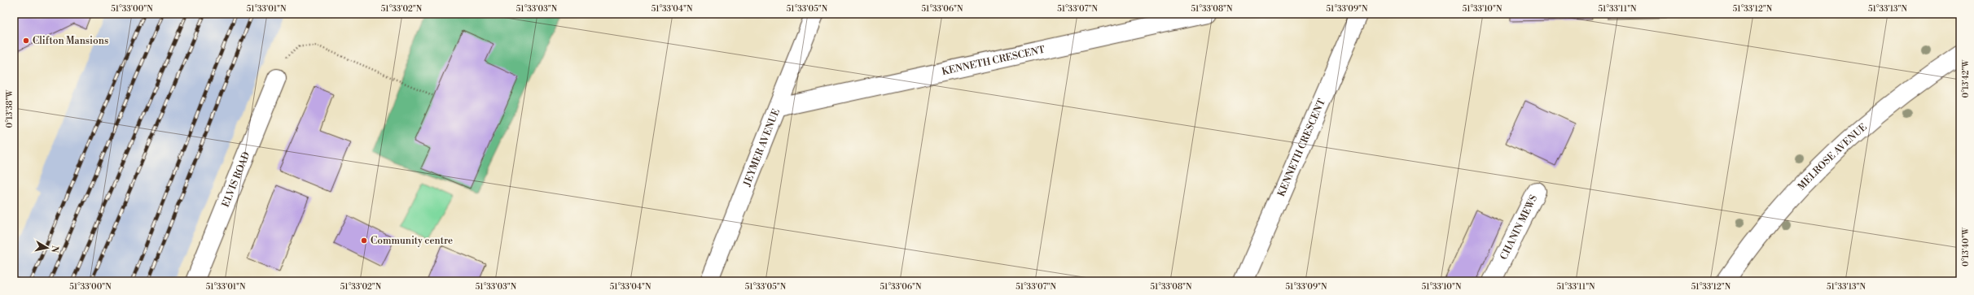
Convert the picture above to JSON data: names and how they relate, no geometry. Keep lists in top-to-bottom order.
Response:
{
  "streets": {
    "street": [
      "KENNETH CRESCENT",
      "JEYMER AVENUE",
      "MELROSE AVENUE",
      "ELVIS ROAD",
      "CHANIN MEWS"
    ]
  },
  "crossings": [
    ["KENNETH CRESCENT", "JEYMER AVENUE"]
  ],
  "places": ["Clifton Mansions", "Community centre"],
  "north": "right",
  "coordinates": [
    "51°33'00\"N",
    "51°33'01\"N",
    "51°33'02\"N",
    "51°33'03\"N",
    "51°33'04\"N",
    "51°33'05\"N",
    "51°33'06\"N",
    "51°33'07\"N",
    "51°33'08\"N",
    "51°33'09\"N",
    "51°33'10\"N",
    "51°33'11\"N",
    "51°33'12\"N",
    "51°33'13\"N",
    "0°13'42\"W",
    "0°13'38\"W",
    "0°13'40\"W"
  ]
}
